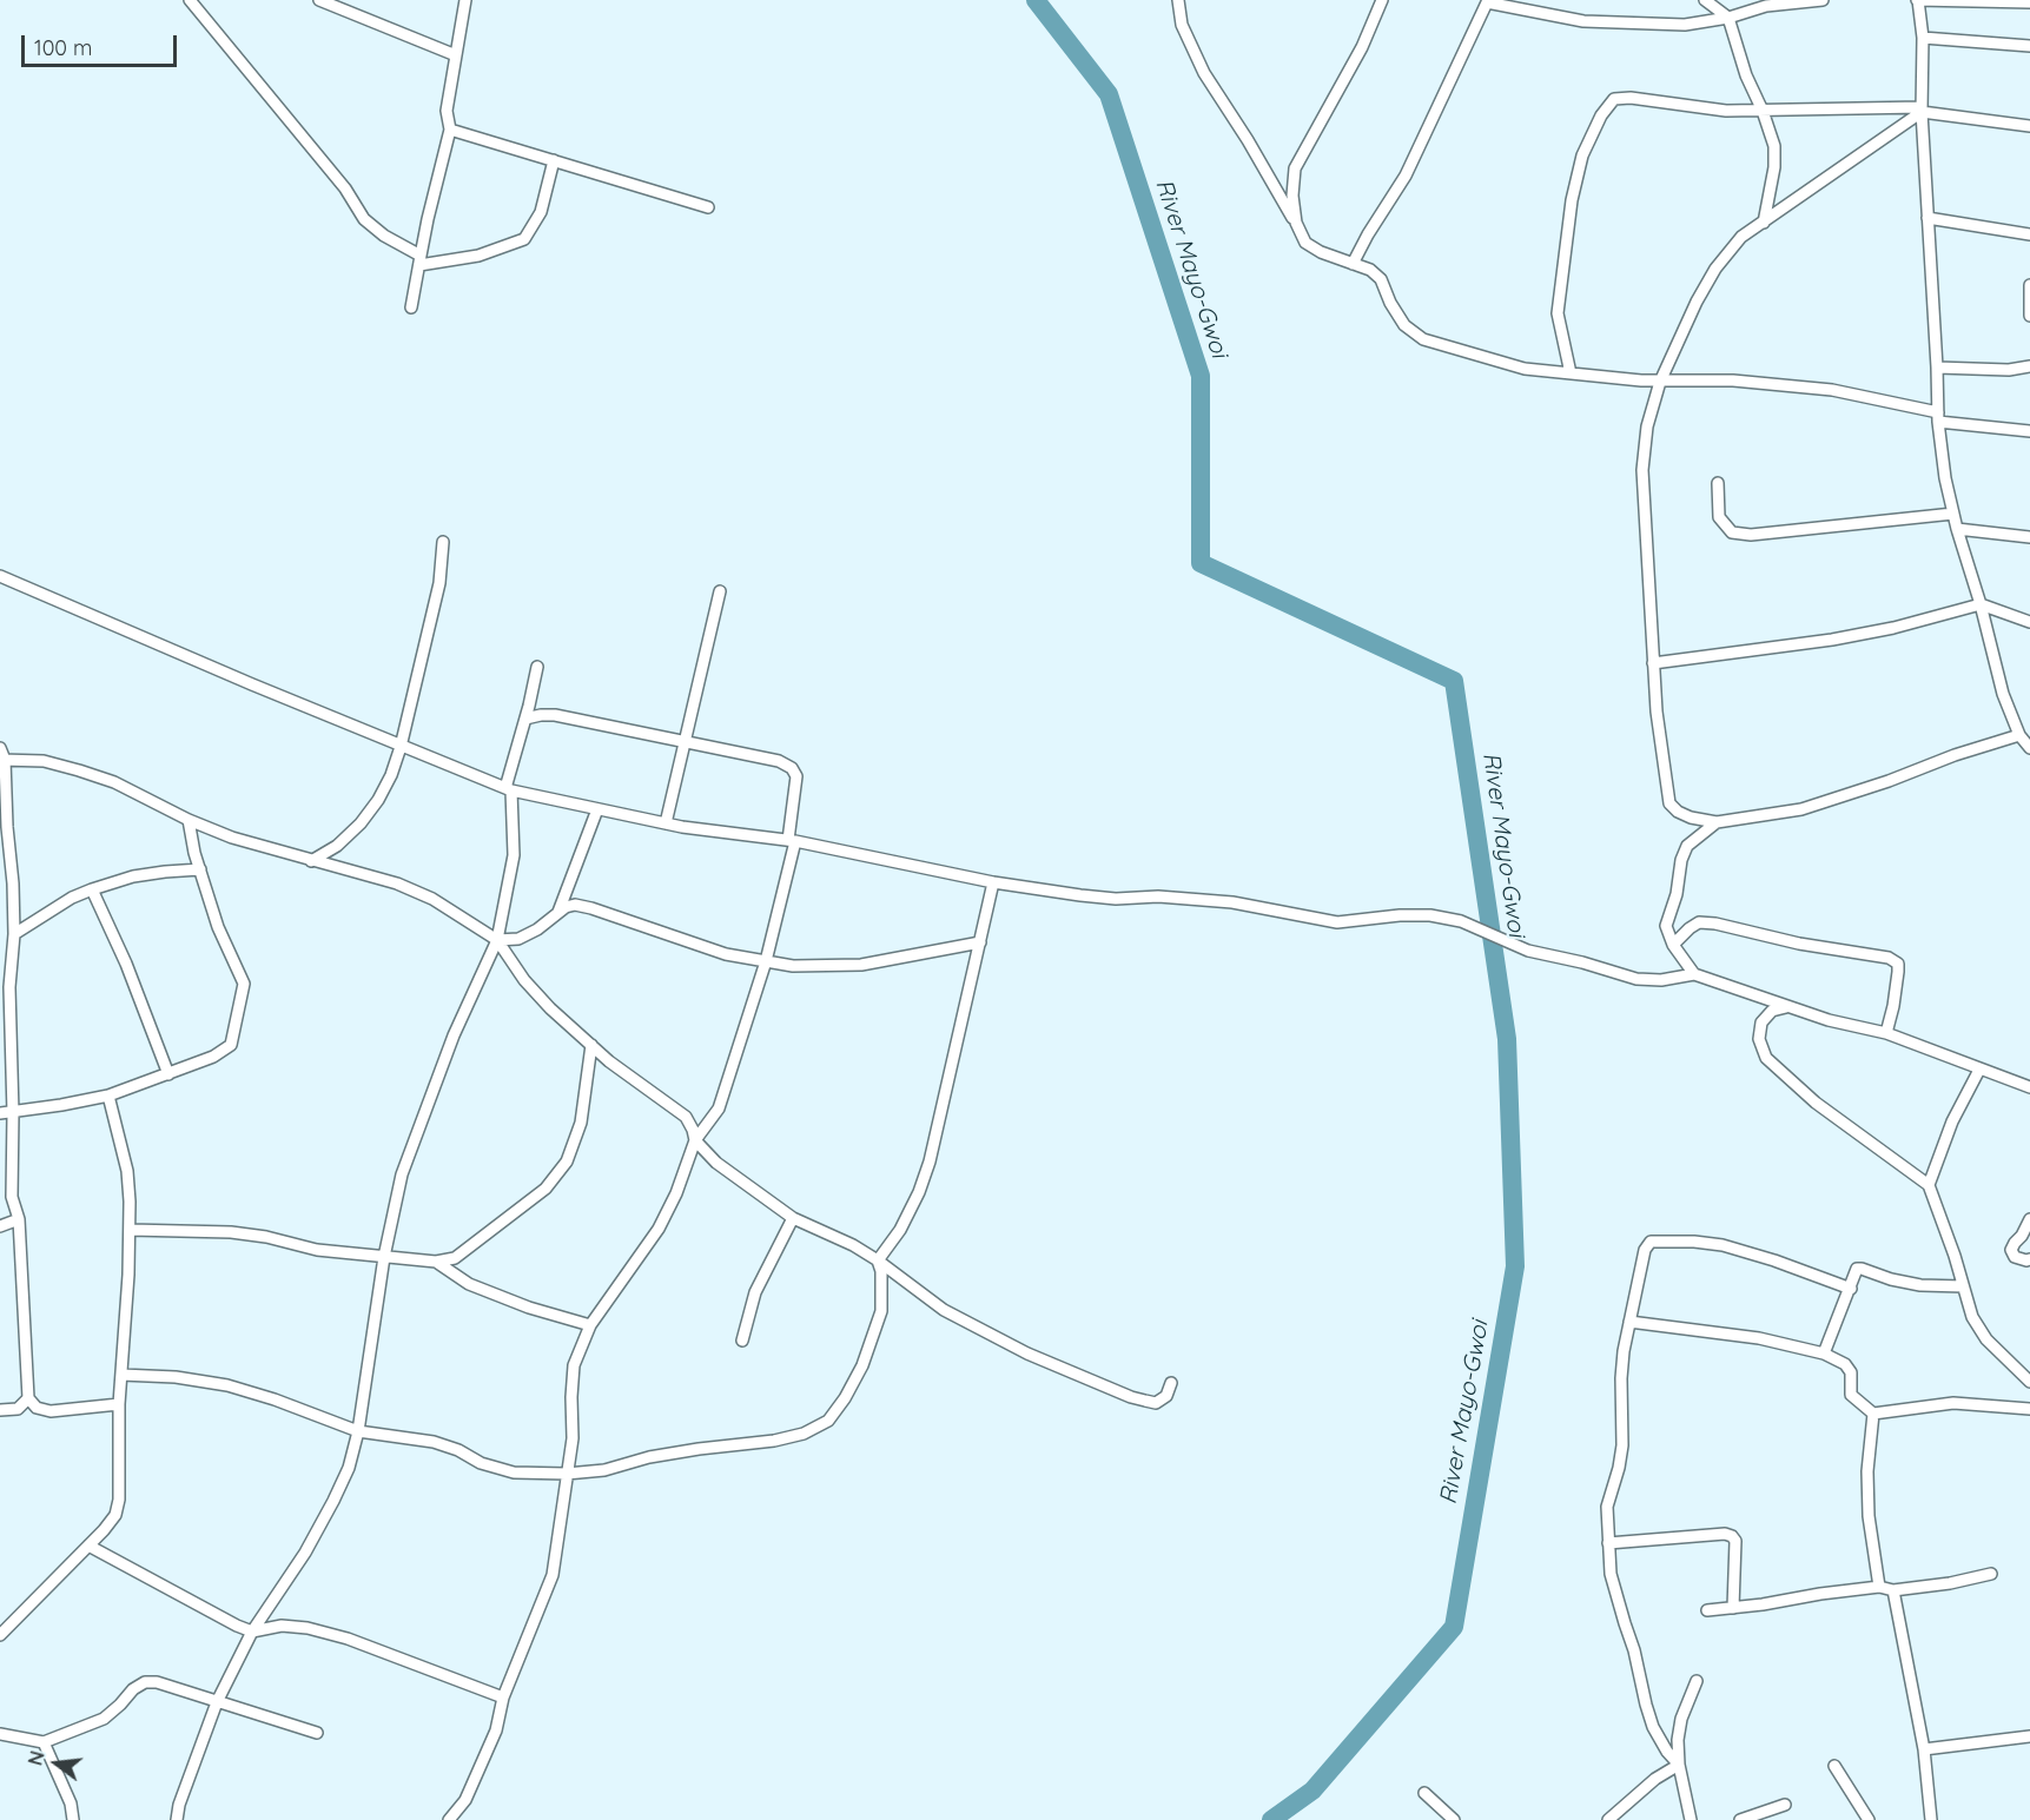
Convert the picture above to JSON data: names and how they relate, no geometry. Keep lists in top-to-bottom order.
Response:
{
  "water": ["River Mayo-Gwoi"],
  "scale_bar": "100 m",
  "north": "left"
}
